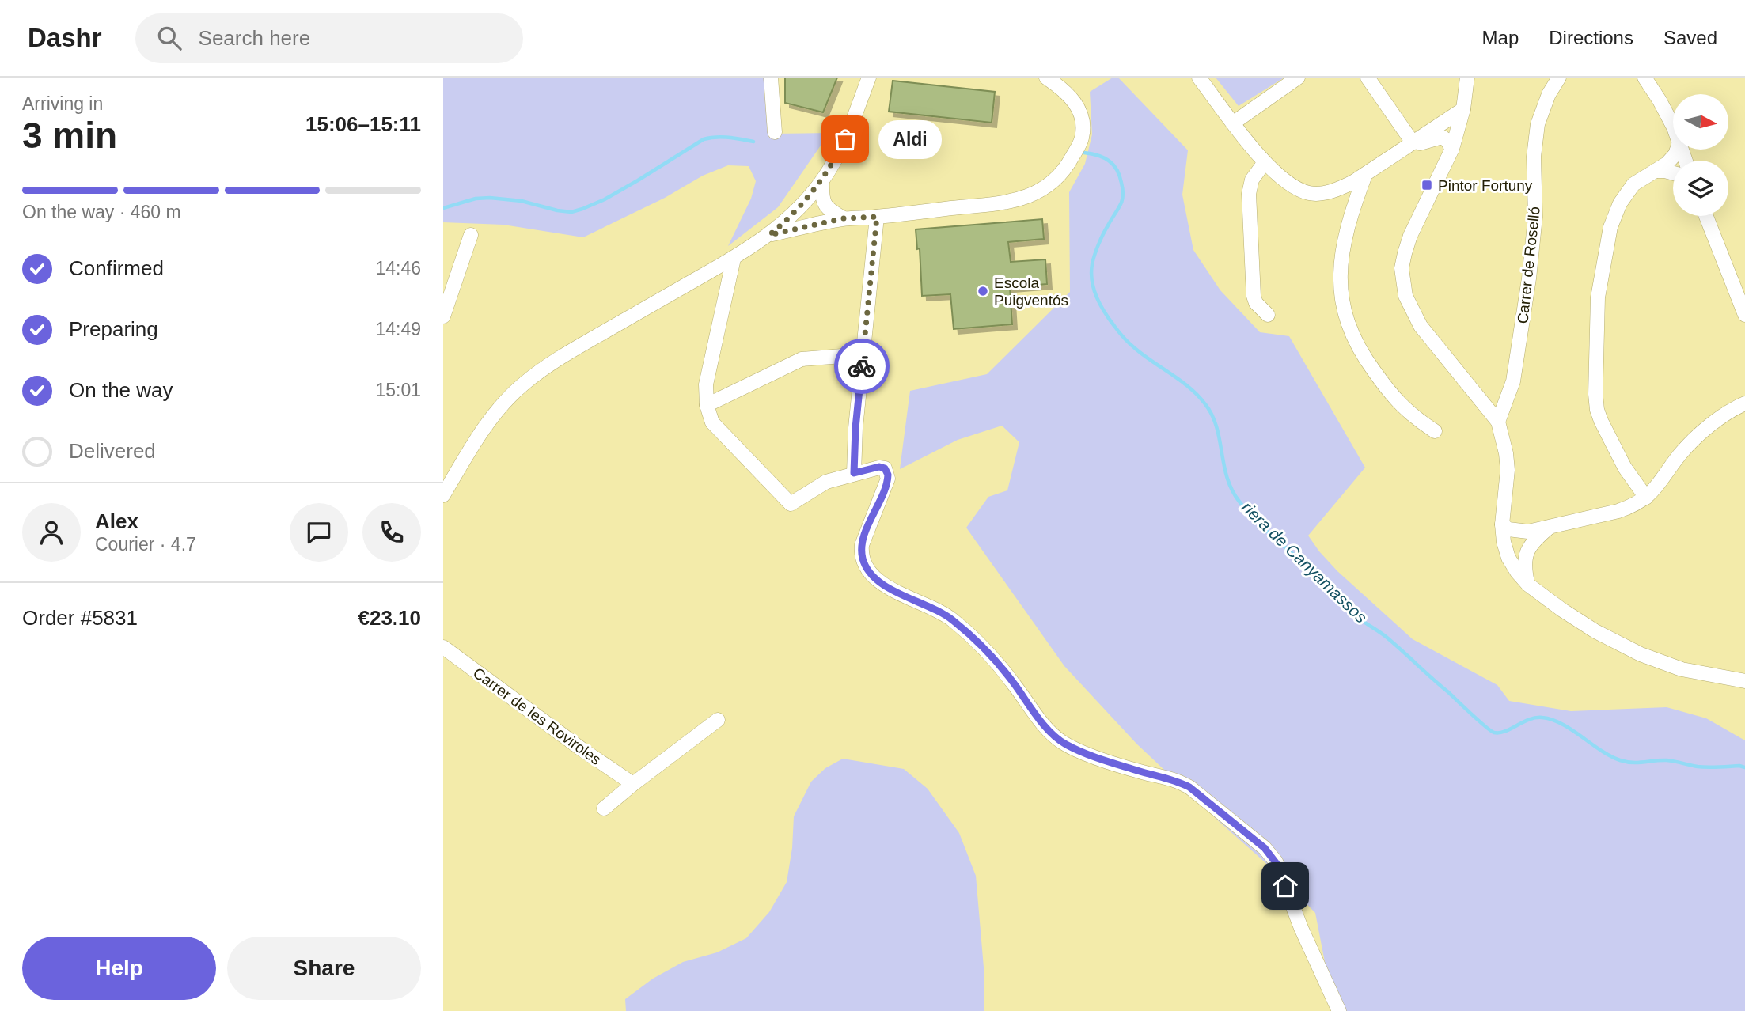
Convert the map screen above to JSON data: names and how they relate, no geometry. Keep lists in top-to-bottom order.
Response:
{
  "streets": {
    "street": ["Carrer de Roselló", "Carrer de les Roviroles"]
  },
  "water": ["riera de Canyamassos"],
  "places": {
    "other": ["Aldi", "Escola Puigventós"],
    "transit": ["Pintor Fortuny"]
  },
  "north": "right",
  "page": {
    "header": "Dashr",
    "search": "Search here",
    "nav": ["Map", "Directions", "Saved"],
    "heading": ["3 min", "Arriving in", "15:06–15:11"],
    "panel": [
      "Alex",
      "Courier · 4.7",
      "Order #5831",
      "€23.10"
    ],
    "bubble": "Aldi",
    "bar": "On the way · 460 m",
    "list": [
      ["Confirmed", "14:46"],
      ["Preparing", "14:49"],
      ["On the way", "15:01"],
      "Delivered"
    ],
    "buttons": ["Help", "Share"]
  }
}
